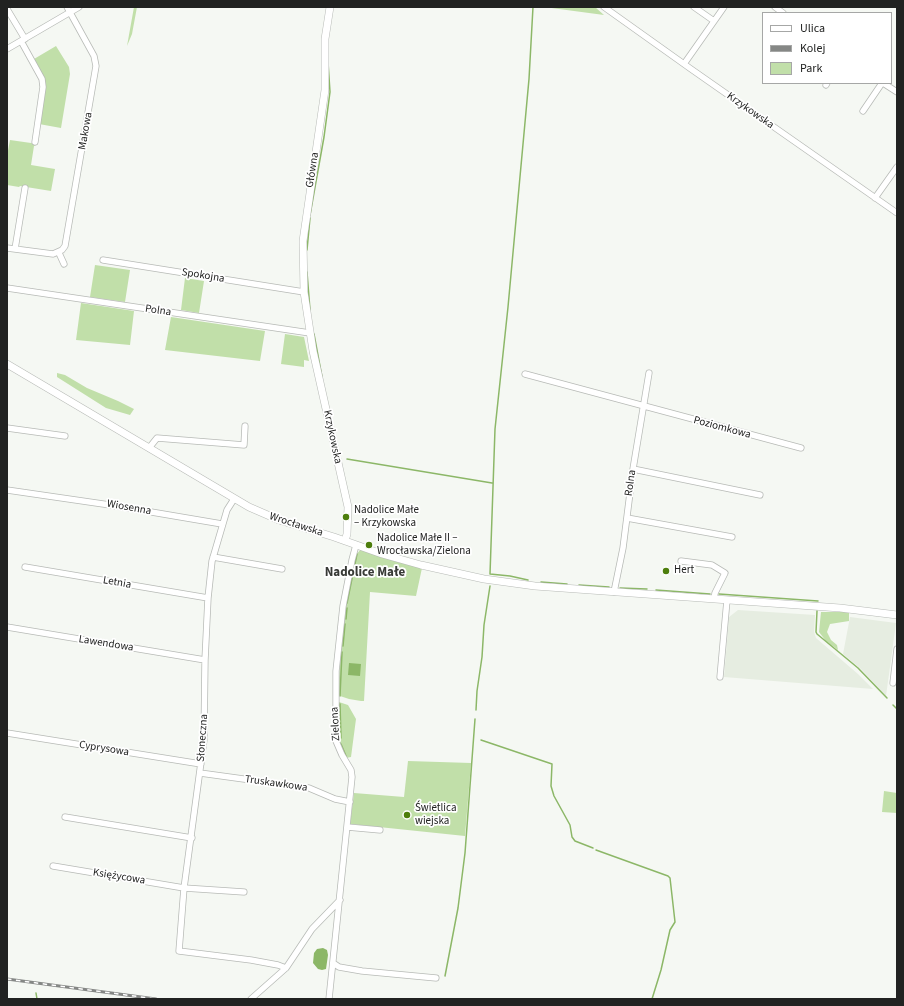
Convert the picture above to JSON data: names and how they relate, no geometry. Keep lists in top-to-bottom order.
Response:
{
  "streets": {
    "street": [
      "Krzykowska",
      "Makowa",
      "Główna",
      "Spokojna",
      "Polna",
      "Poziomkowa",
      "Rolna",
      "Wiosenna",
      "Wrocławska",
      "Letnia",
      "Lawendowa",
      "Zielona",
      "Słoneczna",
      "Cyprysowa",
      "Truskawkowa",
      "Księżycowa"
    ]
  },
  "crossings": [
    ["Krzykowska", "Główna"],
    ["Krzykowska", "Polna"],
    ["Krzykowska", "Wrocławska"],
    ["Główna", "Spokojna"],
    ["Główna", "Polna"],
    ["Poziomkowa", "Rolna"],
    ["Rolna", "Wrocławska"],
    ["Wiosenna", "Słoneczna"],
    ["Wrocławska", "Zielona"],
    ["Letnia", "Słoneczna"],
    ["Lawendowa", "Słoneczna"],
    ["Zielona", "Truskawkowa"],
    ["Słoneczna", "Cyprysowa"],
    ["Słoneczna", "Truskawkowa"],
    ["Słoneczna", "Księżycowa"]
  ],
  "districts": ["Nadolice Małe"],
  "places": [
    "Nadolice Małe – Krzykowska",
    "Nadolice Małe II – Wrocławska/Zielona",
    "Hert",
    "Świetlica wiejska"
  ],
  "legend": ["Ulica", "Kolej", "Park"]
}
